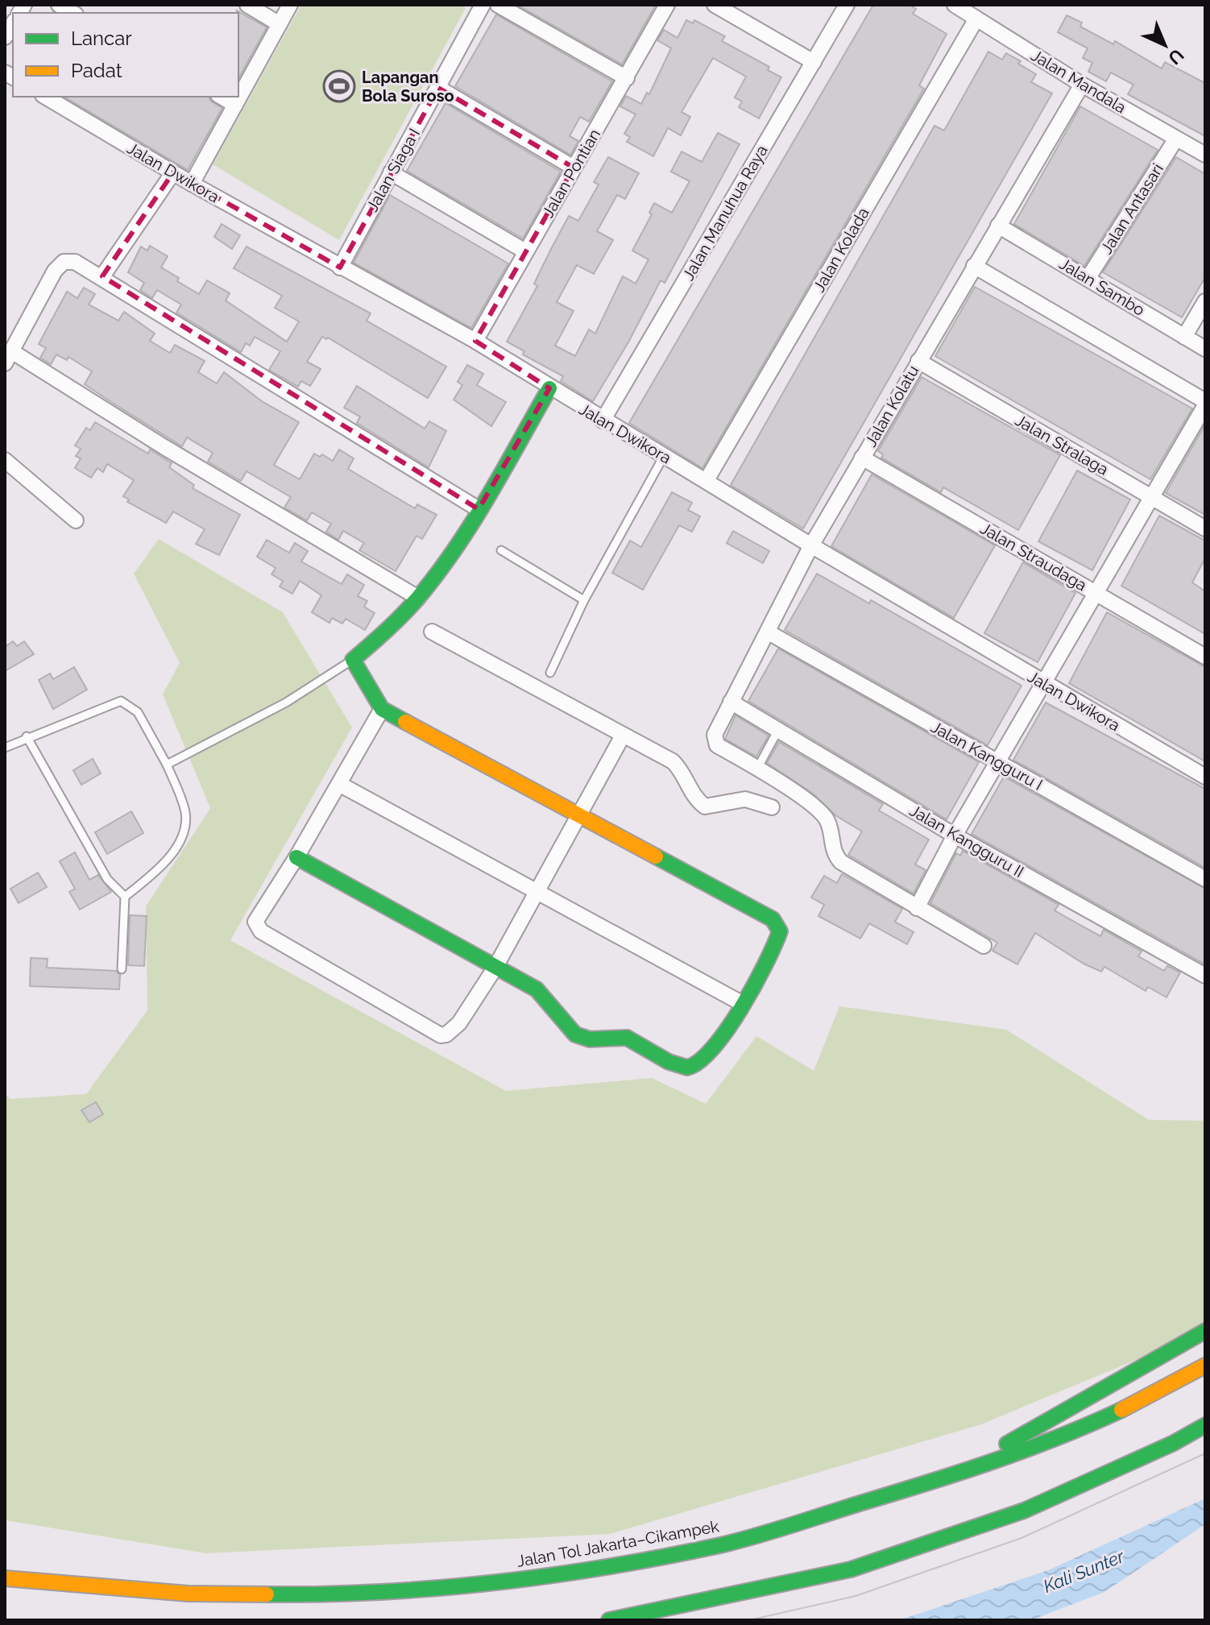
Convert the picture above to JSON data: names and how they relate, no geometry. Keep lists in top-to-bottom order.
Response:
{
  "streets": {
    "main road": ["Jalan Tol Jakarta–Cikampek"],
    "street": [
      "Jalan Mandala",
      "Jalan Siaga I",
      "Jalan Dwikora",
      "Jalan Pontian",
      "Jalan Antasari",
      "Jalan Manuhua Raya",
      "Jalan Kolada",
      "Jalan Sambo",
      "Jalan Kolatu",
      "Jalan Stralaga",
      "Jalan Straudaga",
      "Jalan Kangguru I",
      "Jalan Kangguru II"
    ]
  },
  "crossings": [
    ["Jalan Mandala", "Jalan Antasari"],
    ["Jalan Mandala", "Jalan Kolada"],
    ["Jalan Mandala", "Jalan Kolatu"],
    ["Jalan Siaga I", "Jalan Dwikora"],
    ["Jalan Dwikora", "Jalan Pontian"],
    ["Jalan Dwikora", "Jalan Manuhua Raya"],
    ["Jalan Dwikora", "Jalan Kolada"],
    ["Jalan Dwikora", "Jalan Kolatu"],
    ["Jalan Antasari", "Jalan Sambo"],
    ["Jalan Sambo", "Jalan Kolatu"],
    ["Jalan Kolatu", "Jalan Stralaga"],
    ["Jalan Kolatu", "Jalan Straudaga"],
    ["Jalan Kolatu", "Jalan Kangguru I"],
    ["Jalan Kolatu", "Jalan Kangguru II"]
  ],
  "water": ["Kali Sunter"],
  "places": {
    "sports": ["Lapangan Bola Suroso"]
  },
  "legend": ["Lancar", "Padat"],
  "north": "bottom right"
}
